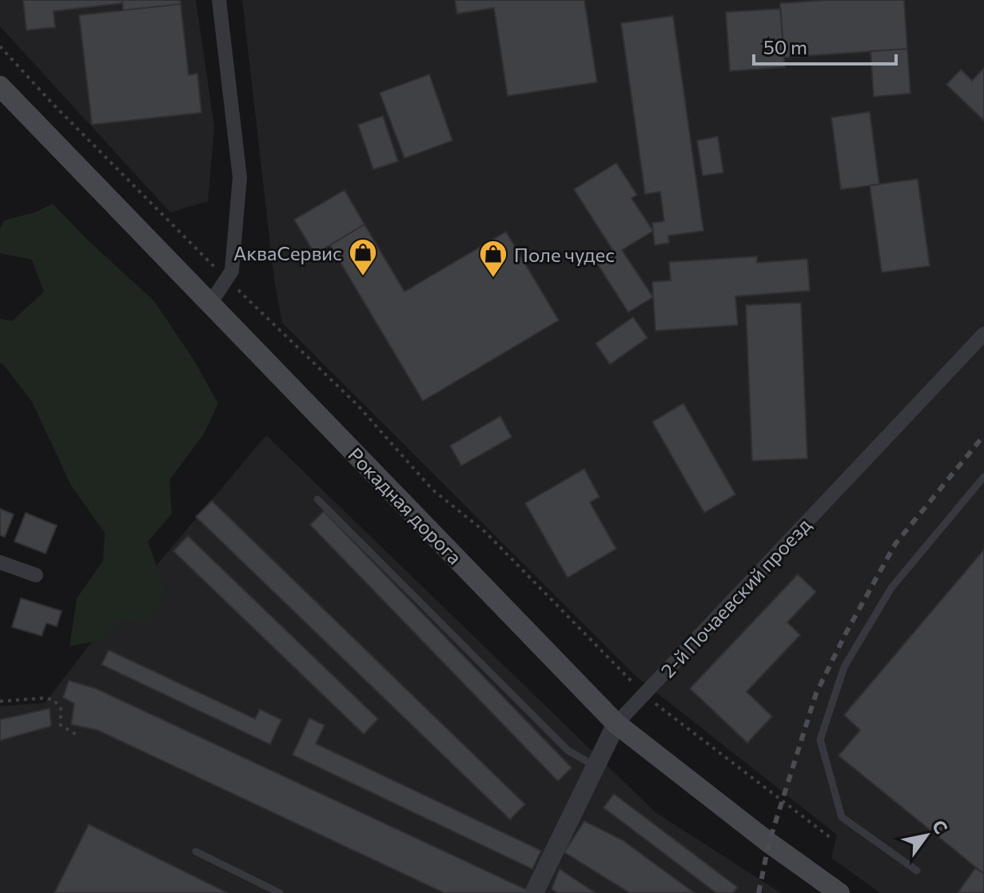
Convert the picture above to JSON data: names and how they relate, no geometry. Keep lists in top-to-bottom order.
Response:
{
  "streets": {
    "main road": ["Рокадная дорога"],
    "street": ["2-й Почаевский проезд"]
  },
  "crossings": [
    ["Рокадная дорога", "2-й Почаевский проезд"]
  ],
  "places": {
    "shop": ["АкваСервис", "Поле чудес"]
  },
  "scale_bar": "50 m",
  "north": "top right"
}
